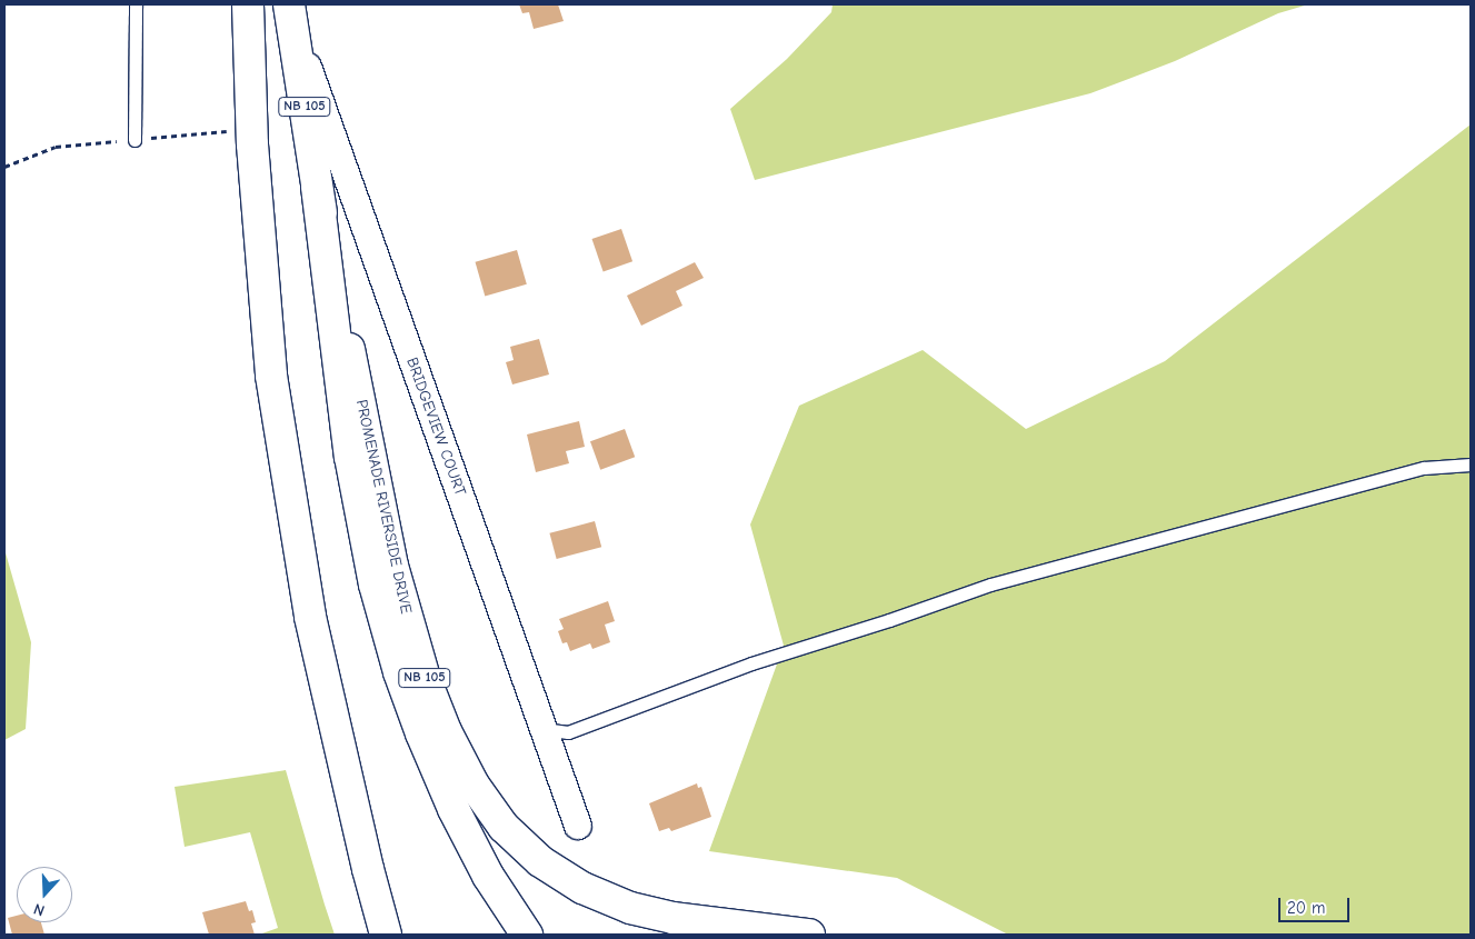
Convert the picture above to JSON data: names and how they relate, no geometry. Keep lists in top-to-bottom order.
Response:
{
  "streets": {
    "main road": ["NB 105", "PROMENADE RIVERSIDE DRIVE"],
    "street": ["BRIDGEVIEW COURT"]
  },
  "crossings": [
    ["BRIDGEVIEW COURT", "PROMENADE RIVERSIDE DRIVE"]
  ],
  "scale_bar": "20 m",
  "north": "bottom"
}
